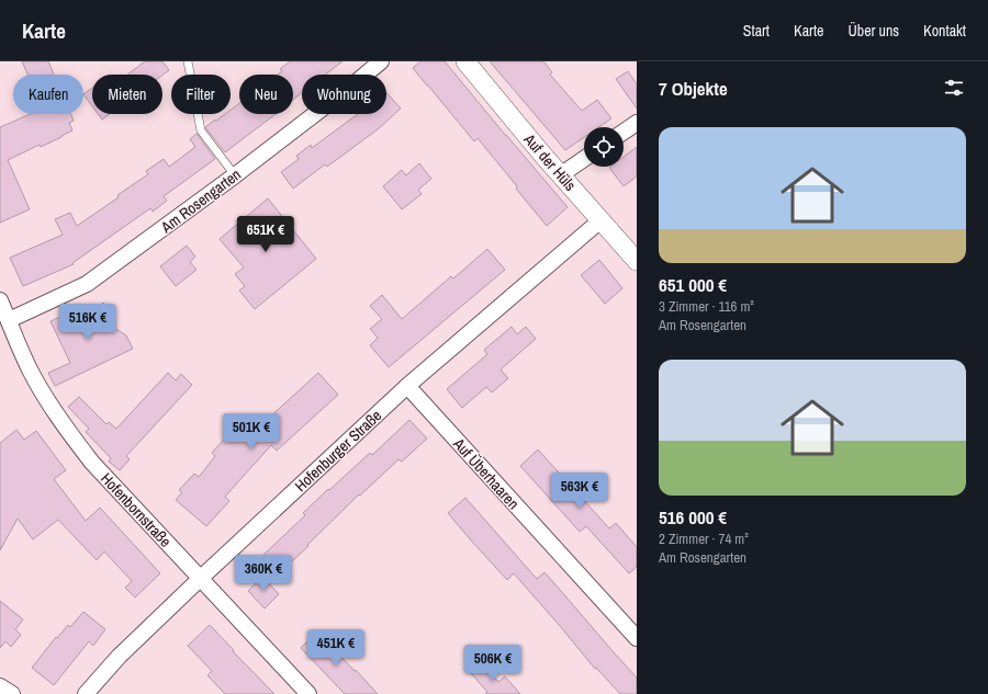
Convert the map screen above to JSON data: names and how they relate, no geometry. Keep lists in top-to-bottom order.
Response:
{
  "streets": {
    "street": [
      "Auf der Hüls",
      "Am Rosengarten",
      "Hofenburger Straße",
      "Auf Überhaaren",
      "Hofenbornstraße"
    ]
  },
  "crossings": [
    ["Auf der Hüls", "Hofenburger Straße"],
    ["Am Rosengarten", "Hofenbornstraße"],
    ["Hofenburger Straße", "Auf Überhaaren"],
    ["Hofenburger Straße", "Hofenbornstraße"]
  ],
  "page": {
    "header": "Karte",
    "nav": [
      "Start",
      "Karte",
      "Über uns",
      "Kontakt"
    ],
    "heading": "7 Objekte",
    "chip": [
      "Kaufen",
      "Mieten",
      "Filter",
      "Neu",
      "Wohnung"
    ],
    "list": [
      {
        "name": "651 000 €",
        "note": "3 Zimmer · 116 m² · Am Rosengarten"
      },
      {
        "name": "516 000 €",
        "note": "2 Zimmer · 74 m² · Am Rosengarten"
      }
    ],
    "price": [
      "651K €",
      "516K €",
      "501K €",
      "563K €",
      "360K €",
      "451K €",
      "506K €"
    ]
  }
}
